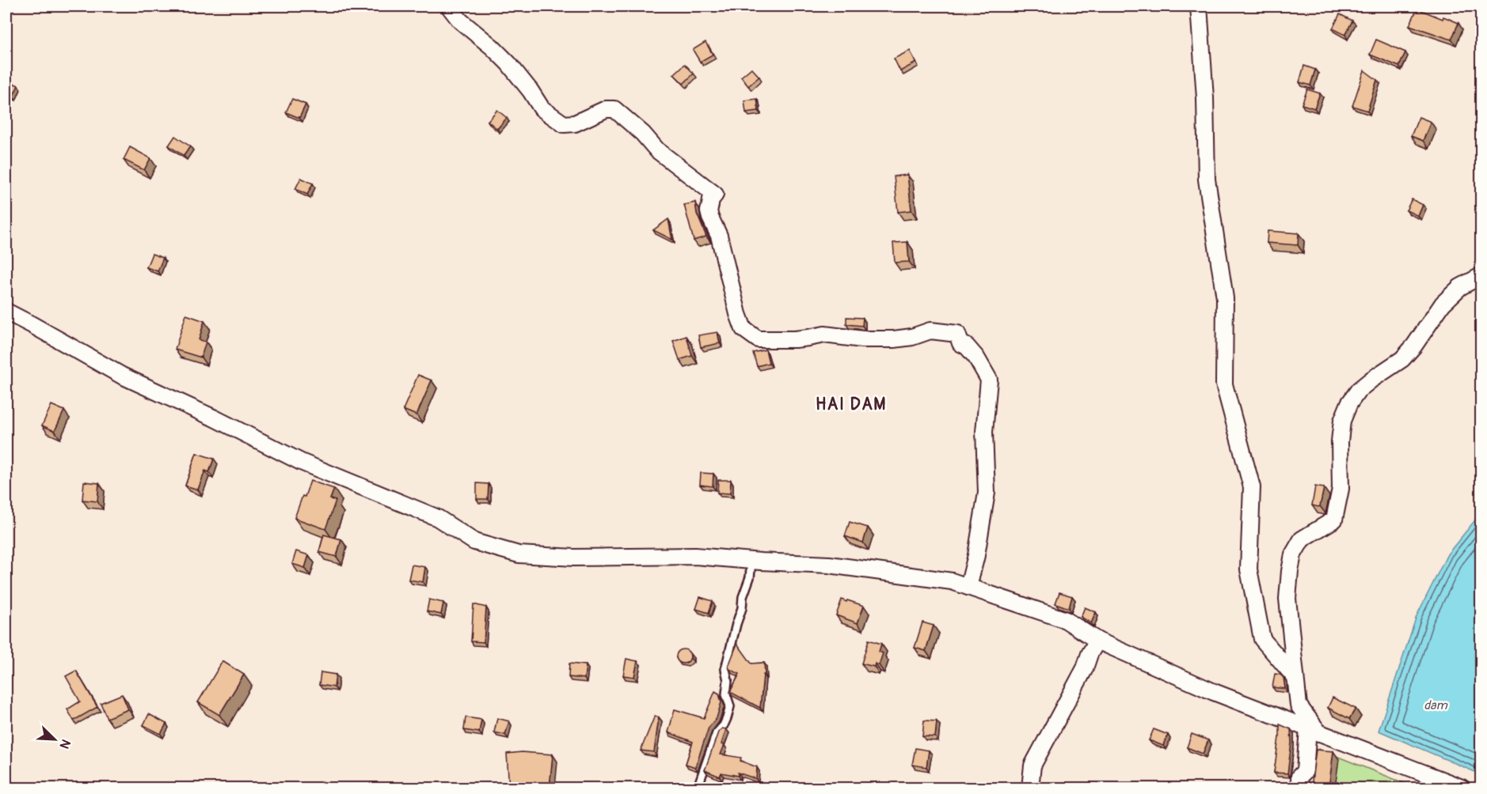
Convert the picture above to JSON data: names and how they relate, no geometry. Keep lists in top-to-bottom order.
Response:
{
  "districts": ["HAI DAM"],
  "water": ["dam"],
  "north": "bottom right"
}
